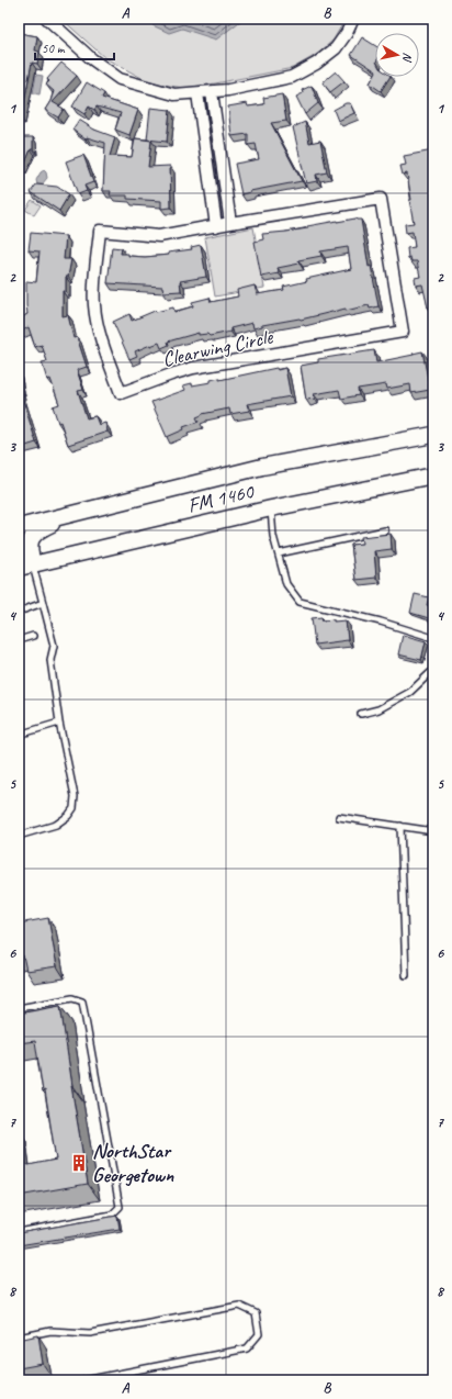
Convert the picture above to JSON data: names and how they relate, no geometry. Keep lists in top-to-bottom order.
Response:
{
  "streets": {
    "main road": ["FM 1460"],
    "street": ["Clearwing Circle"]
  },
  "places": {
    "building": ["NorthStar Georgetown"]
  },
  "scale_bar": "50 m",
  "north": "right",
  "grid": {
    "columns": ["A", "B"],
    "rows": [
      "1",
      "2",
      "3",
      "4",
      "5",
      "6",
      "7",
      "8"
    ]
  }
}
